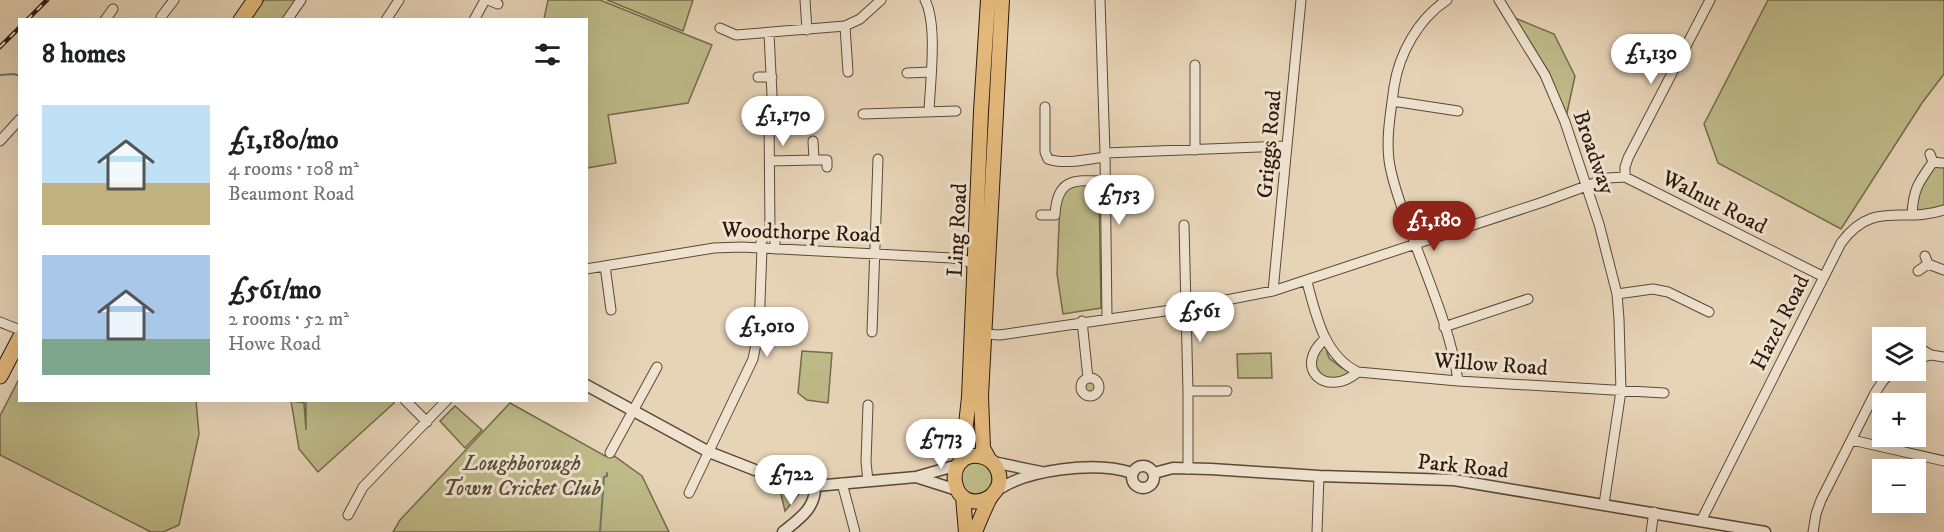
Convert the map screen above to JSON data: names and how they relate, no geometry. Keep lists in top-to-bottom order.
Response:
{
  "streets": {
    "main road": ["Ling Road"],
    "street": [
      "Griggs Road",
      "Broadway",
      "Walnut Road",
      "Woodthorpe Road",
      "Hazel Road",
      "Willow Road",
      "Park Road"
    ]
  },
  "crossings": [
    ["Broadway", "Willow Road"],
    ["Broadway", "Park Road"],
    ["Walnut Road", "Hazel Road"],
    ["Ling Road", "Woodthorpe Road"],
    ["Ling Road", "Park Road"],
    ["Hazel Road", "Park Road"]
  ],
  "parks": ["Loughborough Town Cricket Club"],
  "page": {
    "heading": "8 homes",
    "price": [
      "£1,130",
      "£1,170",
      "£753",
      "£1,180",
      "£561",
      "£1,010",
      "£773",
      "£722"
    ],
    "list": [
      {
        "name": "£1,180/mo",
        "note": "4 rooms · 108 m² · Beaumont Road"
      },
      {
        "name": "£561/mo",
        "note": "2 rooms · 52 m² · Howe Road"
      }
    ],
    "map_buttons": ["+", "−"]
  }
}
